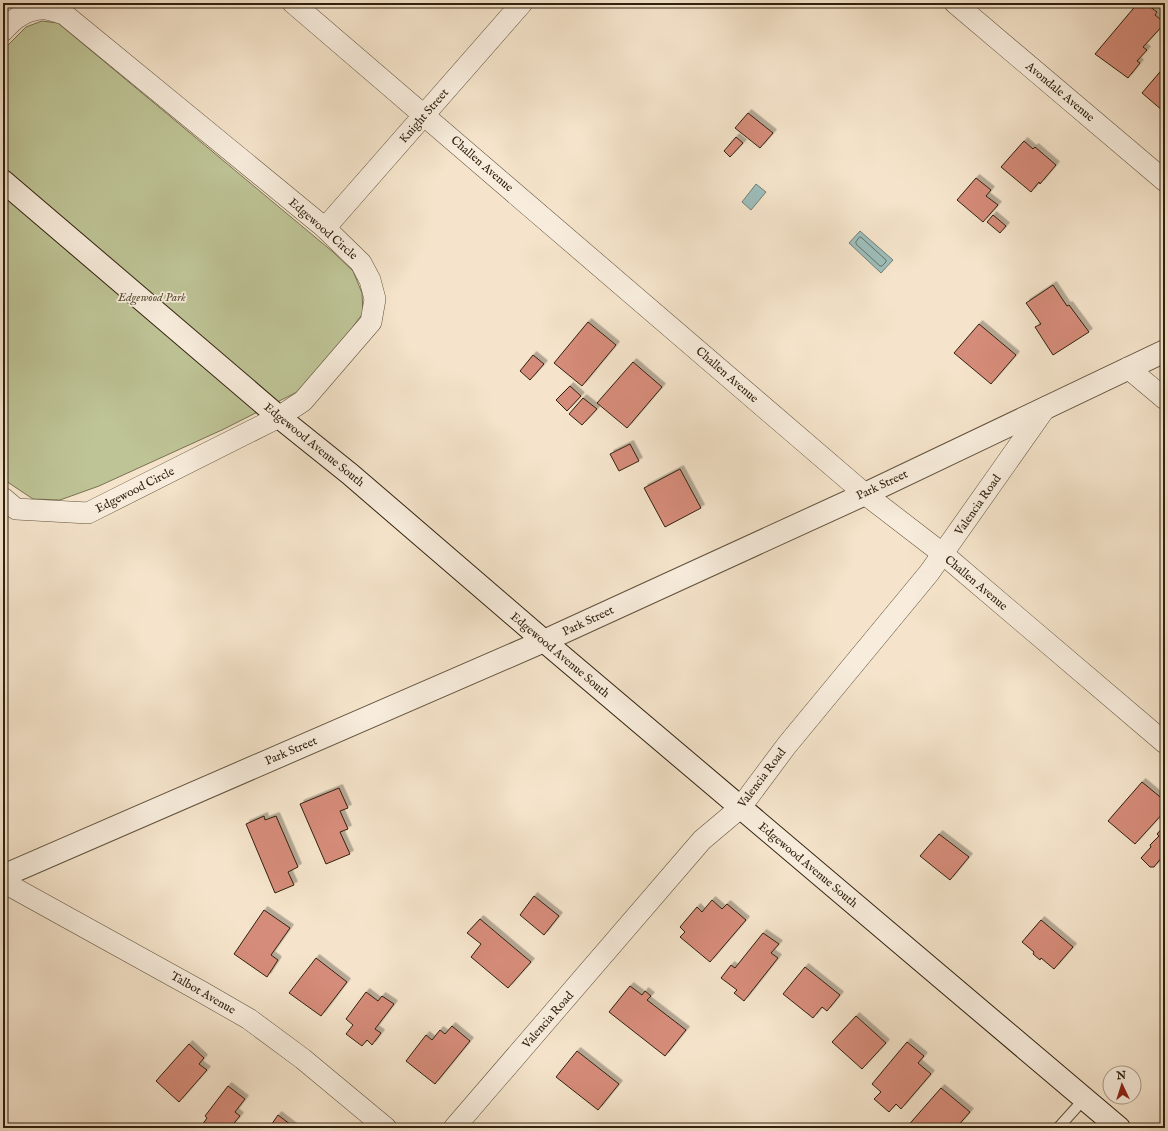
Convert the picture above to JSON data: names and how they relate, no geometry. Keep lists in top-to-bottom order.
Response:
{
  "streets": {
    "main road": ["Edgewood Avenue South", "Park Street"],
    "street": [
      "Avondale Avenue",
      "Knight Street",
      "Challen Avenue",
      "Edgewood Circle",
      "Valencia Road",
      "Talbot Avenue"
    ]
  },
  "crossings": [
    ["Knight Street", "Challen Avenue"],
    ["Knight Street", "Edgewood Circle"],
    ["Challen Avenue", "Park Street"],
    ["Challen Avenue", "Valencia Road"],
    ["Edgewood Circle", "Edgewood Avenue South"],
    ["Edgewood Avenue South", "Park Street"],
    ["Edgewood Avenue South", "Valencia Road"],
    ["Park Street", "Valencia Road"]
  ],
  "parks": ["Edgewood Park"],
  "north": "top"
}
